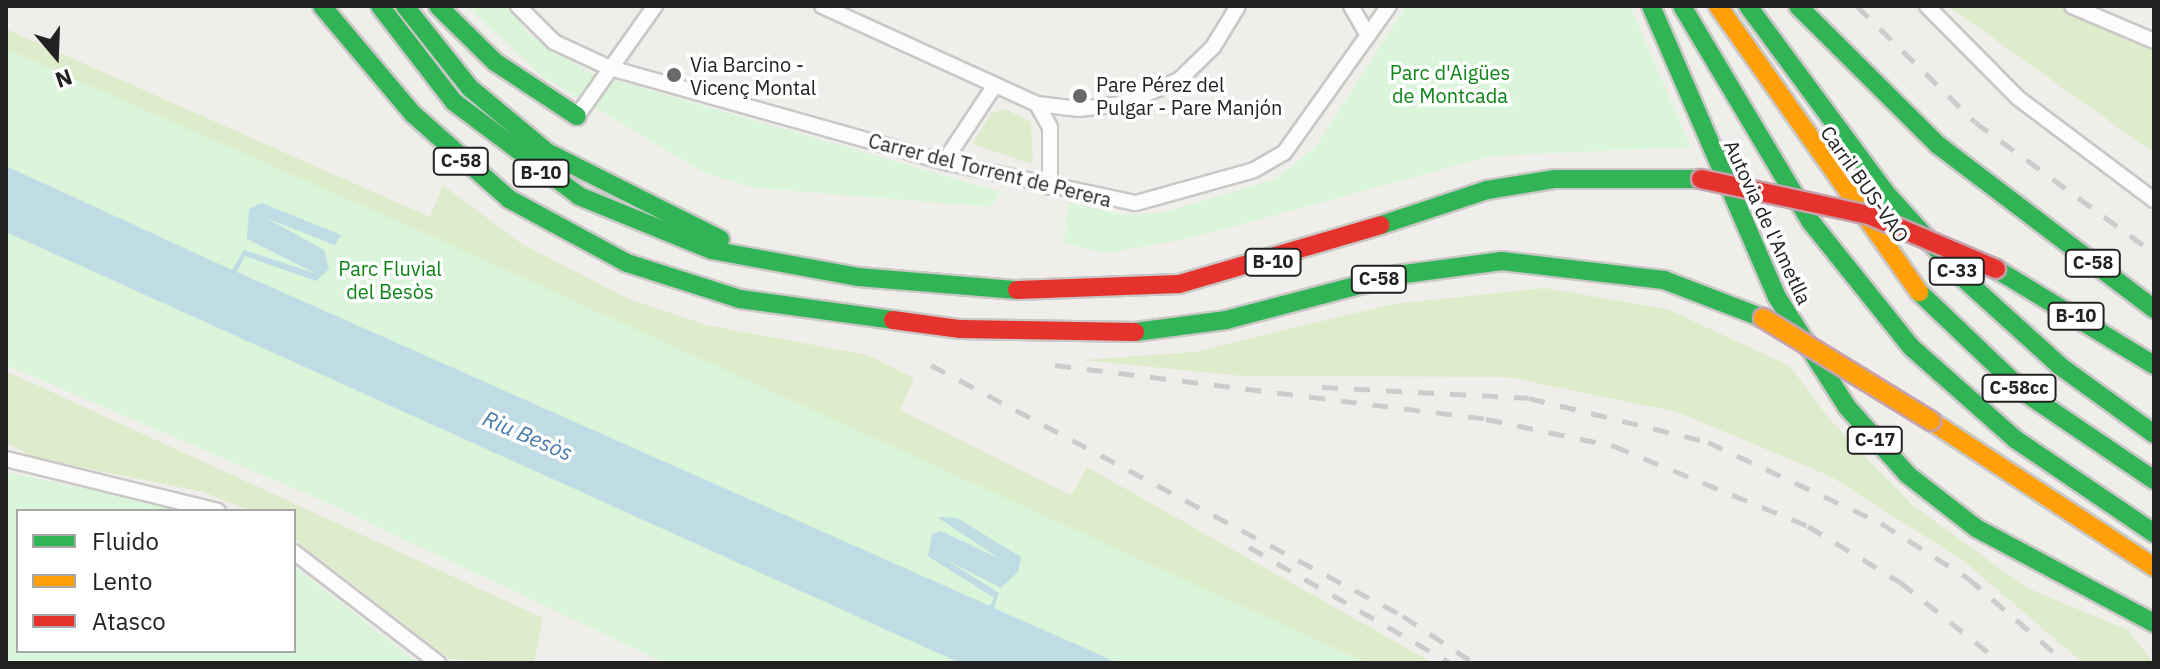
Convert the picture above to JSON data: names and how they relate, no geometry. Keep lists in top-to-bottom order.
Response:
{
  "streets": {
    "highway": [
      "C-58",
      "B-10",
      "Carril BUS-VAO",
      "Autovia de l'Ametlla",
      "C-33",
      "C-58cc",
      "C-17"
    ],
    "street": ["Carrer del Torrent de Perera"]
  },
  "water": ["Riu Besòs"],
  "parks": ["Parc d'Aigües de Montcada", "Parc Fluvial del Besòs"],
  "places": ["Via Barcino - Vicenç Montal", "Pare Pérez del Pulgar - Pare Manjón"],
  "legend": ["Fluido", "Lento", "Atasco"],
  "north": "bottom"
}
